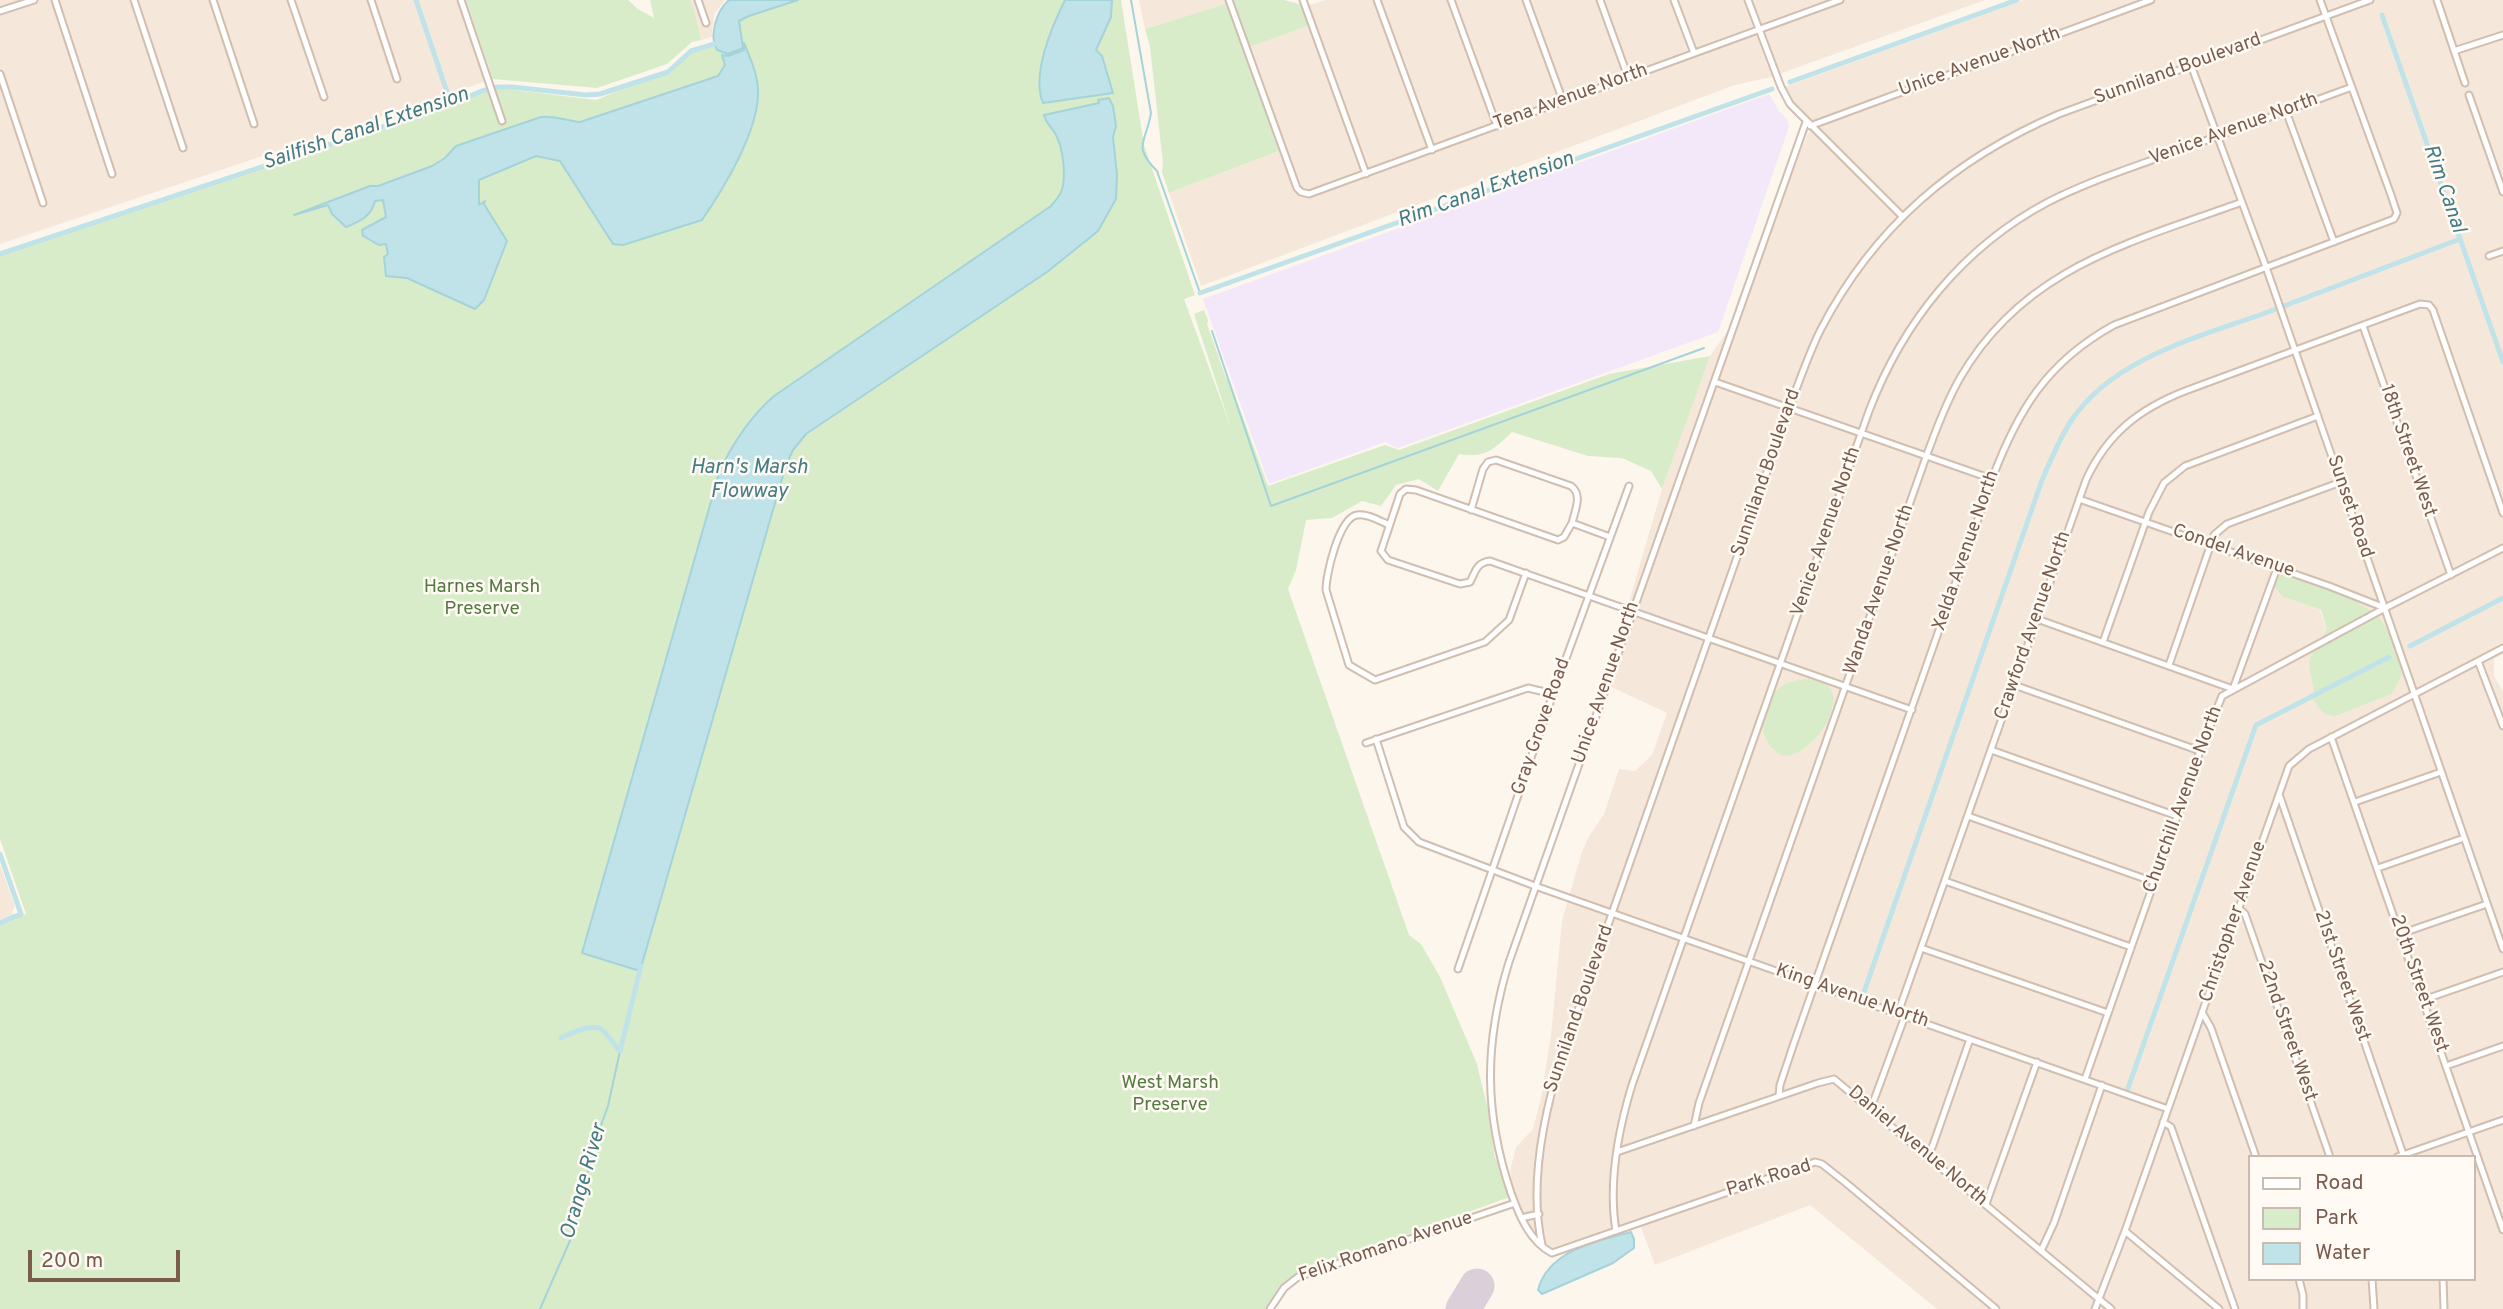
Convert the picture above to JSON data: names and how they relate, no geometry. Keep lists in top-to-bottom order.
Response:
{
  "streets": {
    "street": [
      "Unice Avenue North",
      "Sunniland Boulevard",
      "Tena Avenue North",
      "Venice Avenue North",
      "18th Street West",
      "Sunset Road",
      "Xelda Avenue North",
      "Condel Avenue",
      "Wanda Avenue North",
      "Crawford Avenue North",
      "Gray Grove Road",
      "Churchill Avenue North",
      "Christopher Avenue",
      "21st Street West",
      "20th Street West",
      "King Avenue North",
      "22nd Street West",
      "Daniel Avenue North",
      "Park Road",
      "Felix Romano Avenue"
    ]
  },
  "crossings": [
    ["Unice Avenue North", "Sunniland Boulevard"],
    ["Unice Avenue North", "King Avenue North"],
    ["Unice Avenue North", "Park Road"],
    ["Unice Avenue North", "Felix Romano Avenue"],
    ["Sunniland Boulevard", "Sunset Road"],
    ["Sunniland Boulevard", "King Avenue North"],
    ["Sunniland Boulevard", "Park Road"],
    ["Venice Avenue North", "Sunset Road"],
    ["Venice Avenue North", "Xelda Avenue North"],
    ["Venice Avenue North", "King Avenue North"],
    ["Venice Avenue North", "Daniel Avenue North"],
    ["Venice Avenue North", "Park Road"],
    ["18th Street West", "Crawford Avenue North"],
    ["18th Street West", "Churchill Avenue North"],
    ["Sunset Road", "Xelda Avenue North"],
    ["Sunset Road", "Condel Avenue"],
    ["Sunset Road", "Wanda Avenue North"],
    ["Sunset Road", "Crawford Avenue North"],
    ["Sunset Road", "Churchill Avenue North"],
    ["Sunset Road", "Christopher Avenue"],
    ["Xelda Avenue North", "King Avenue North"],
    ["Xelda Avenue North", "Daniel Avenue North"],
    ["Condel Avenue", "Crawford Avenue North"],
    ["Condel Avenue", "Churchill Avenue North"],
    ["Wanda Avenue North", "King Avenue North"],
    ["Wanda Avenue North", "Daniel Avenue North"],
    ["Crawford Avenue North", "King Avenue North"],
    ["Crawford Avenue North", "Daniel Avenue North"],
    ["Gray Grove Road", "King Avenue North"],
    ["Churchill Avenue North", "King Avenue North"],
    ["Christopher Avenue", "21st Street West"],
    ["Christopher Avenue", "20th Street West"],
    ["Christopher Avenue", "King Avenue North"],
    ["Christopher Avenue", "22nd Street West"],
    ["Christopher Avenue", "Daniel Avenue North"]
  ],
  "water": [
    "Sailfish Canal Extension",
    "Rim Canal",
    "Rim Canal Extension",
    "Harn's Marsh Flowway",
    "Orange River"
  ],
  "parks": ["Harnes Marsh Preserve", "West Marsh Preserve"],
  "legend": ["Road", "Park", "Water"],
  "scale_bar": "200 m"
}
